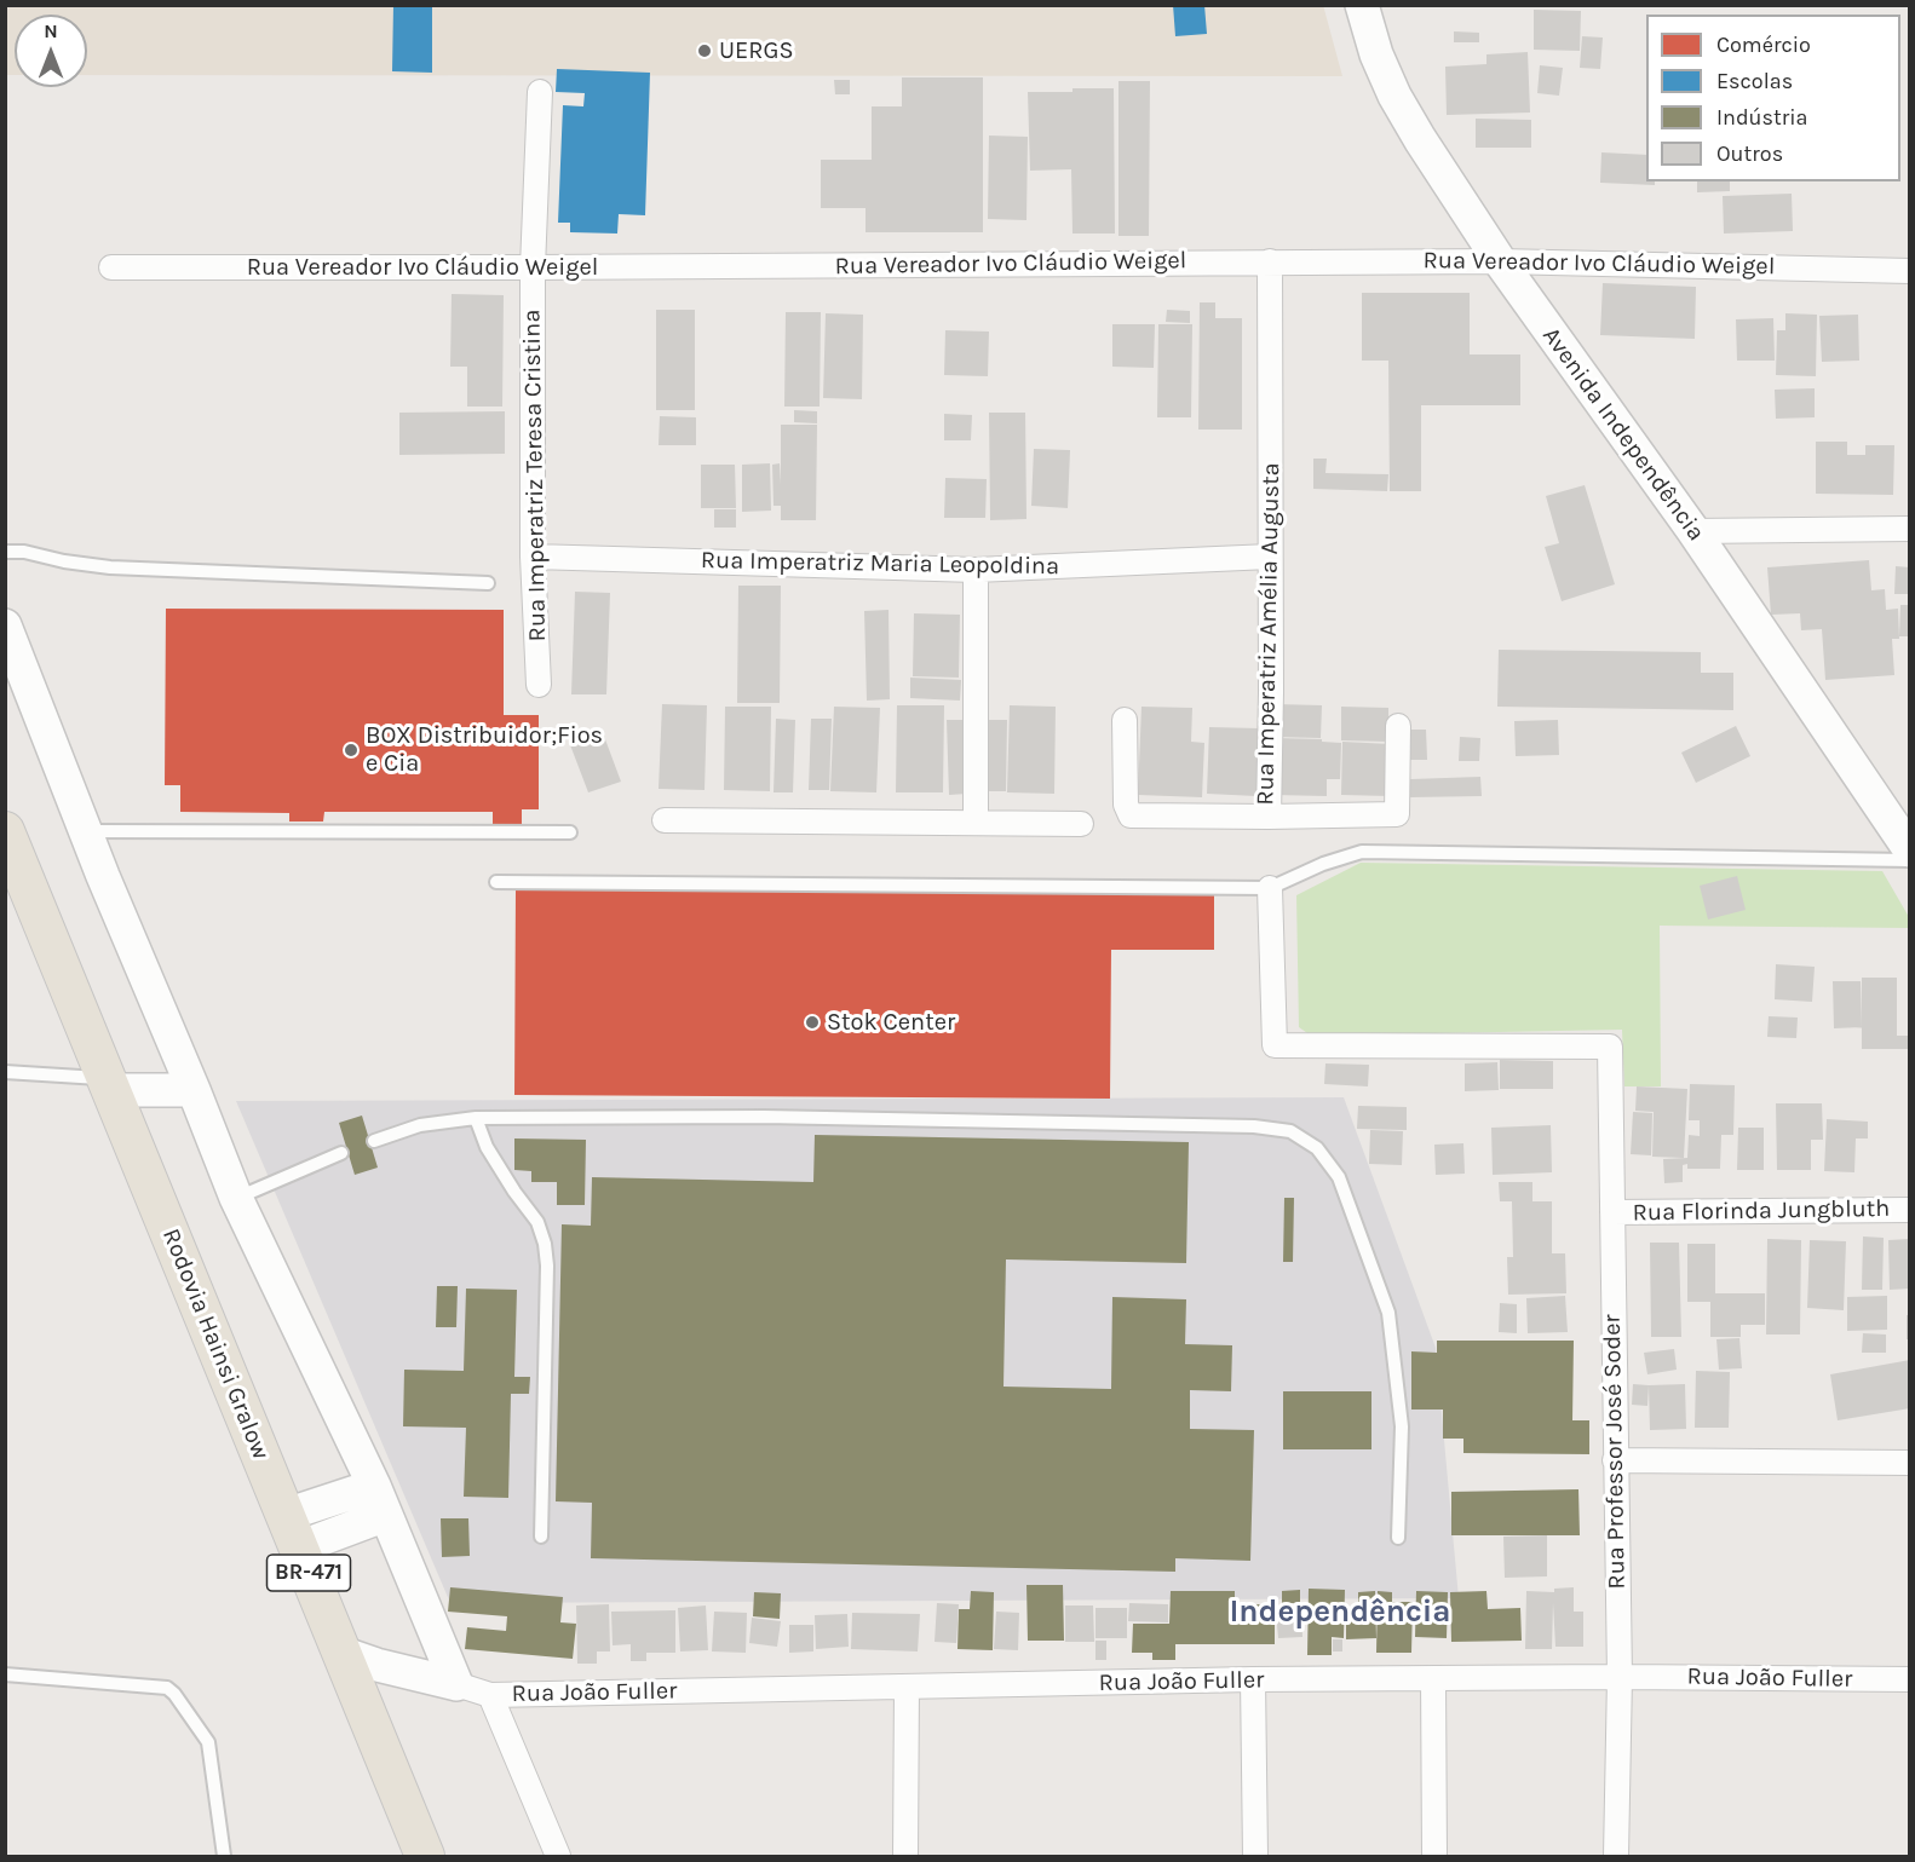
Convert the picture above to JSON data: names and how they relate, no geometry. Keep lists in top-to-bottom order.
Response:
{
  "streets": {
    "main road": ["Rodovia Hainsi Gralow", "BR-471"],
    "street": [
      "Rua Vereador Ivo Cláudio Weigel",
      "Avenida Independência",
      "Rua Imperatriz Teresa Cristina",
      "Rua Imperatriz Maria Leopoldina",
      "Rua Imperatriz Amélia Augusta",
      "Rua Florinda Jungbluth",
      "Rua Professor José Soder",
      "Rua João Fuller"
    ]
  },
  "crossings": [
    ["Rua Vereador Ivo Cláudio Weigel", "Avenida Independência"],
    ["Rua Vereador Ivo Cláudio Weigel", "Rua Imperatriz Teresa Cristina"],
    ["Rua Vereador Ivo Cláudio Weigel", "Rua Imperatriz Amélia Augusta"],
    ["Rua Imperatriz Teresa Cristina", "Rua Imperatriz Maria Leopoldina"],
    ["Rua Imperatriz Maria Leopoldina", "Rua Imperatriz Amélia Augusta"],
    ["Rua Florinda Jungbluth", "Rua Professor José Soder"],
    ["Rua Professor José Soder", "Rua João Fuller"]
  ],
  "districts": ["Independência"],
  "places": ["UERGS", "BOX Distribuidor;Fios e Cia", "Stok Center"],
  "legend": [
    "Comércio",
    "Escolas",
    "Indústria",
    "Outros"
  ],
  "north": "top"
}
